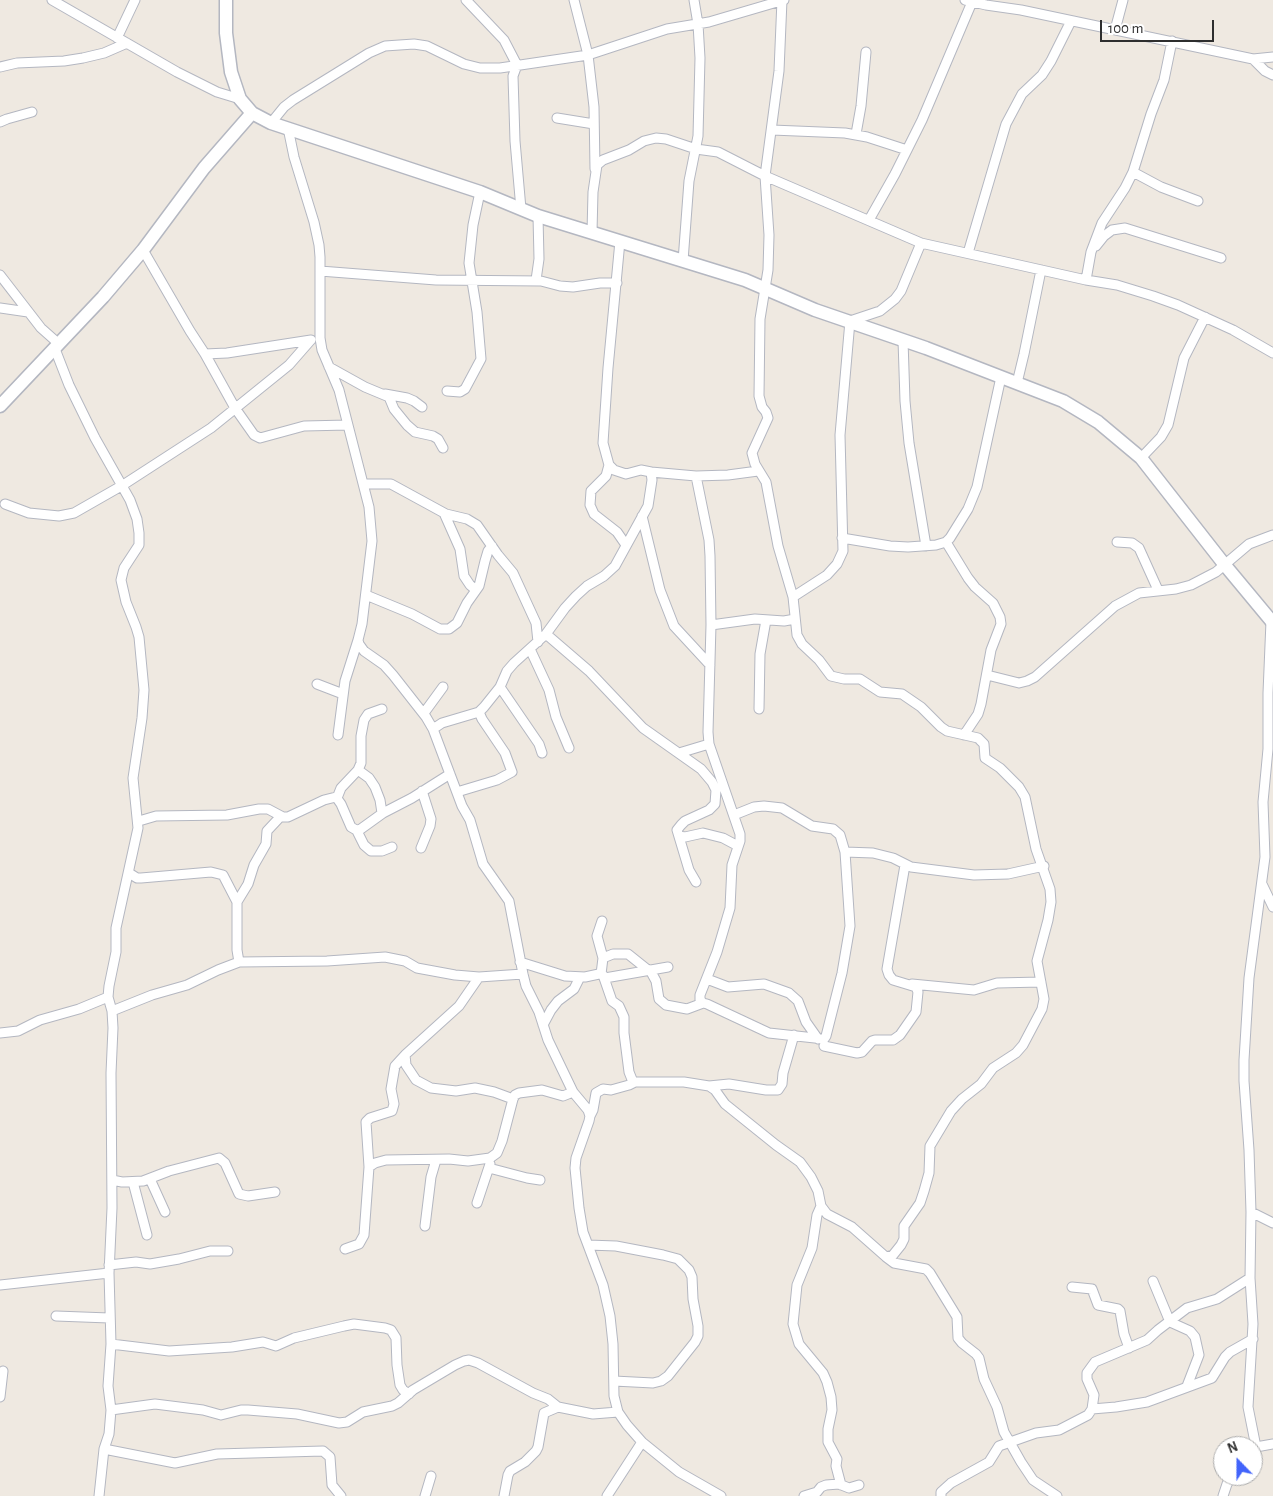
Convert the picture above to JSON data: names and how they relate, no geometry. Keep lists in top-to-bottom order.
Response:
{
  "scale_bar": "100 m",
  "north": "top"
}
